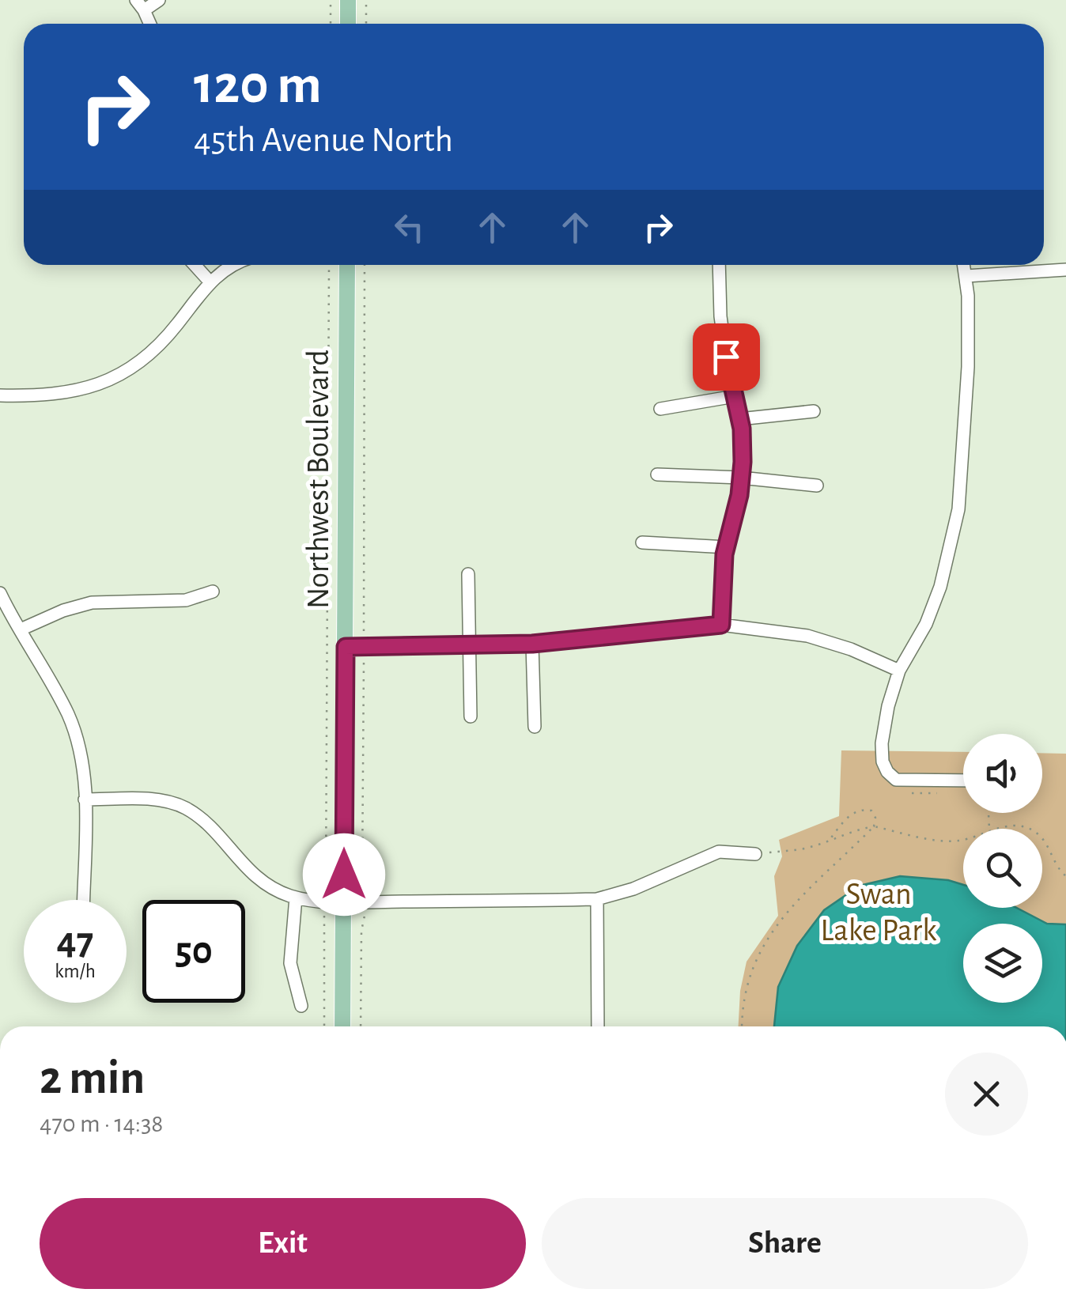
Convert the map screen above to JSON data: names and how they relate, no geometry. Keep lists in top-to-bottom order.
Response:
{
  "streets": {
    "main road": ["Northwest Boulevard"]
  },
  "parks": ["Swan Lake Park"],
  "page": {
    "turn": ["120 m", "45th Avenue North"],
    "speed": "47 km/h",
    "limit": "50",
    "heading": ["2 min", "470 m · 14:38"],
    "buttons": ["Exit", "Share"]
  }
}
